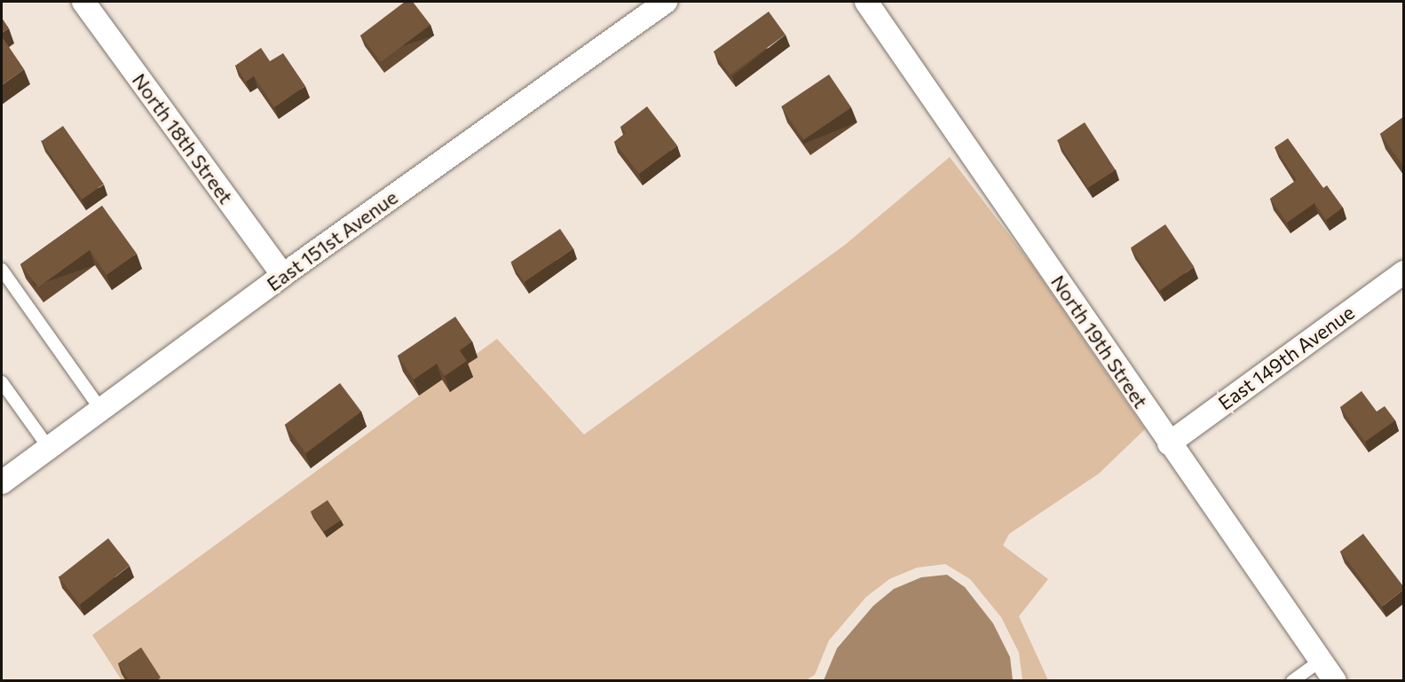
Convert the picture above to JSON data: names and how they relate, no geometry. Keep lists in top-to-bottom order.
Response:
{
  "streets": {
    "street": [
      "North 18th Street",
      "East 151st Avenue",
      "North 19th Street",
      "East 149th Avenue"
    ]
  },
  "crossings": [
    ["North 18th Street", "East 151st Avenue"],
    ["North 19th Street", "East 149th Avenue"]
  ]
}
